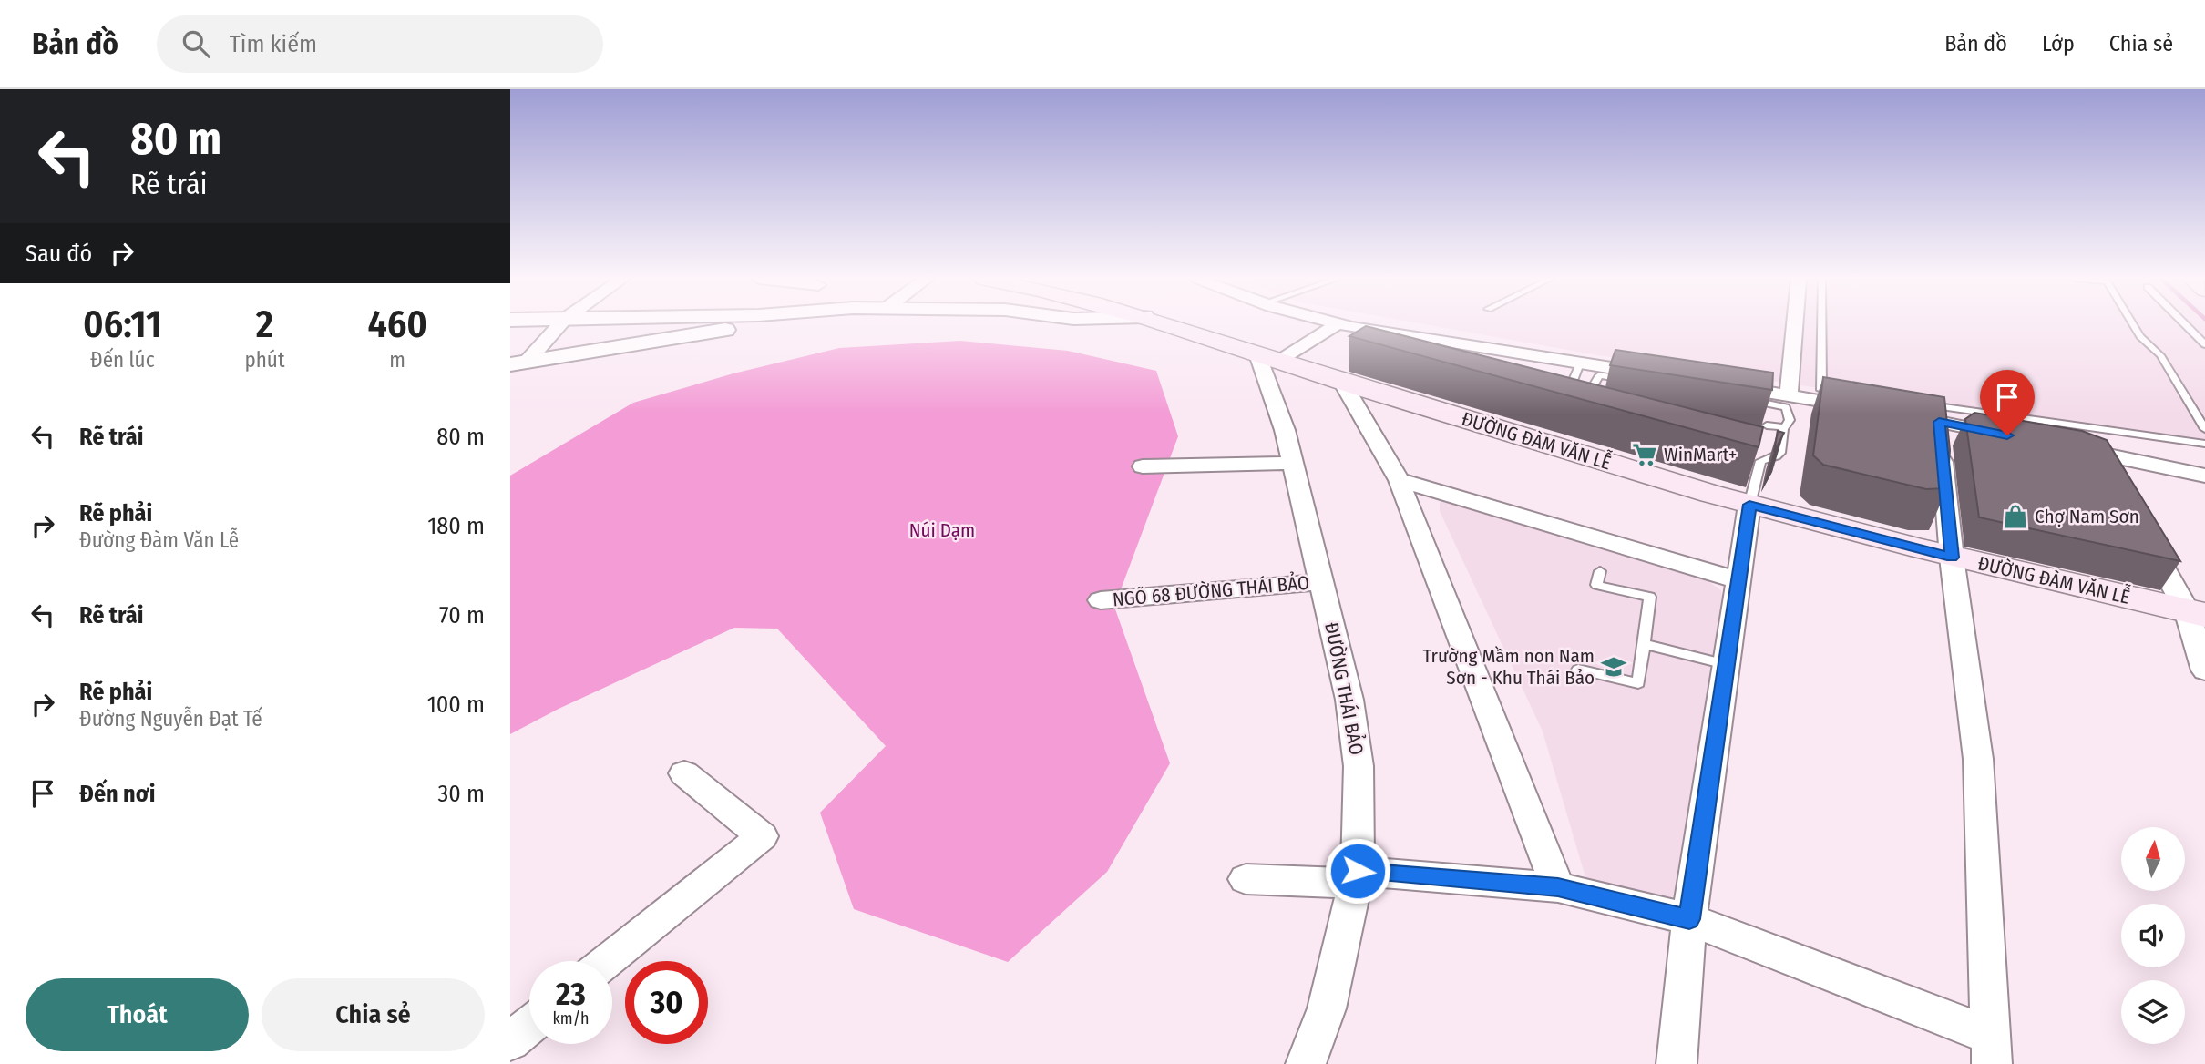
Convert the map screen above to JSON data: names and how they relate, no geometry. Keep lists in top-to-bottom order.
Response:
{
  "streets": {
    "main road": ["ĐƯỜNG ĐÀM VĂN LỄ"],
    "street": ["NGÕ 68 ĐƯỜNG THÁI BẢO", "ĐƯỜNG THÁI BẢO"]
  },
  "crossings": [
    ["ĐƯỜNG ĐÀM VĂN LỄ", "ĐƯỜNG THÁI BẢO"],
    ["NGÕ 68 ĐƯỜNG THÁI BẢO", "ĐƯỜNG THÁI BẢO"]
  ],
  "parks": ["Núi Dạm"],
  "places": {
    "supermarket": ["WinMart+"],
    "shop": ["Chợ Nam Sơn"],
    "school or university": ["Trường Mầm non Nam Sơn - Khu Thái Bảo"]
  },
  "north": "top",
  "page": {
    "header": "Bản đồ",
    "search": "Tìm kiếm",
    "nav": ["Bản đồ", "Lớp", "Chia sẻ"],
    "turn": ["80 m", "Rẽ trái"],
    "then": "Sau đó",
    "eta": [
      "06:11",
      "Đến lúc",
      "2",
      "phút",
      "460",
      "m"
    ],
    "list": [
      {
        "name": "Rẽ trái",
        "value": "80 m"
      },
      {
        "name": "Rẽ phải",
        "note": "Đường Đàm Văn Lễ",
        "value": "180 m"
      },
      {
        "name": "Rẽ trái",
        "value": "70 m"
      },
      {
        "name": "Rẽ phải",
        "note": "Đường Nguyễn Đạt Tế",
        "value": "100 m"
      },
      {
        "name": "Đến nơi",
        "value": "30 m"
      }
    ],
    "speed": "23 km/h",
    "limit": "30",
    "buttons": ["Thoát", "Chia sẻ"]
  }
}
